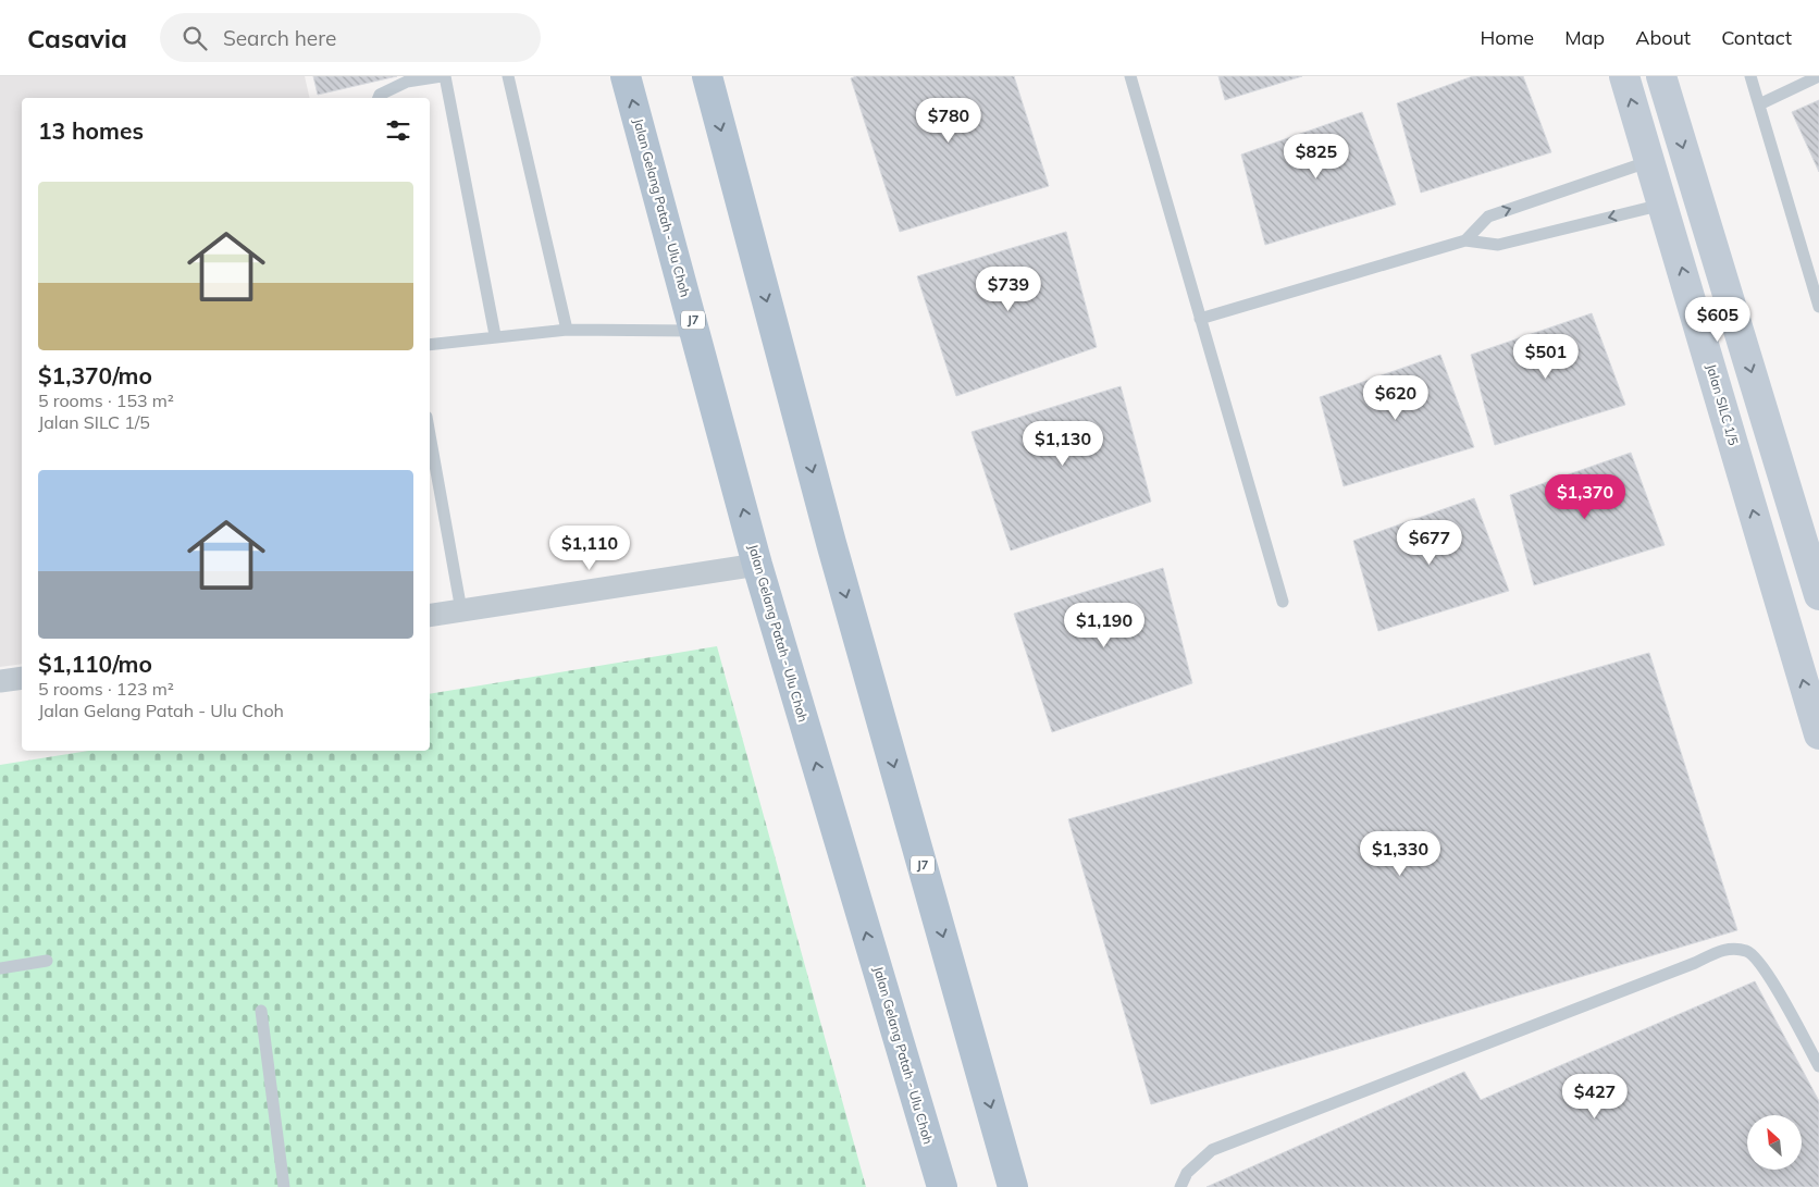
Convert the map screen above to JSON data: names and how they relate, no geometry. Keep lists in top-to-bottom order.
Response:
{
  "streets": {
    "main road": ["Jalan Gelang Patah - Ulu Choh", "J7"],
    "street": ["Jalan SILC 1/5"]
  },
  "north": "top left",
  "page": {
    "header": "Casavia",
    "search": "Search here",
    "nav": [
      "Home",
      "Map",
      "About",
      "Contact"
    ],
    "price": [
      "$780",
      "$825",
      "$739",
      "$605",
      "$501",
      "$620",
      "$1,130",
      "$1,370",
      "$677",
      "$1,110",
      "$1,190",
      "$1,330",
      "$427"
    ],
    "heading": "13 homes",
    "list": [
      {
        "name": "$1,370/mo",
        "note": "5 rooms · 153 m² · Jalan SILC 1/5"
      },
      {
        "name": "$1,110/mo",
        "note": "5 rooms · 123 m² · Jalan Gelang Patah - Ulu Choh"
      }
    ]
  }
}
